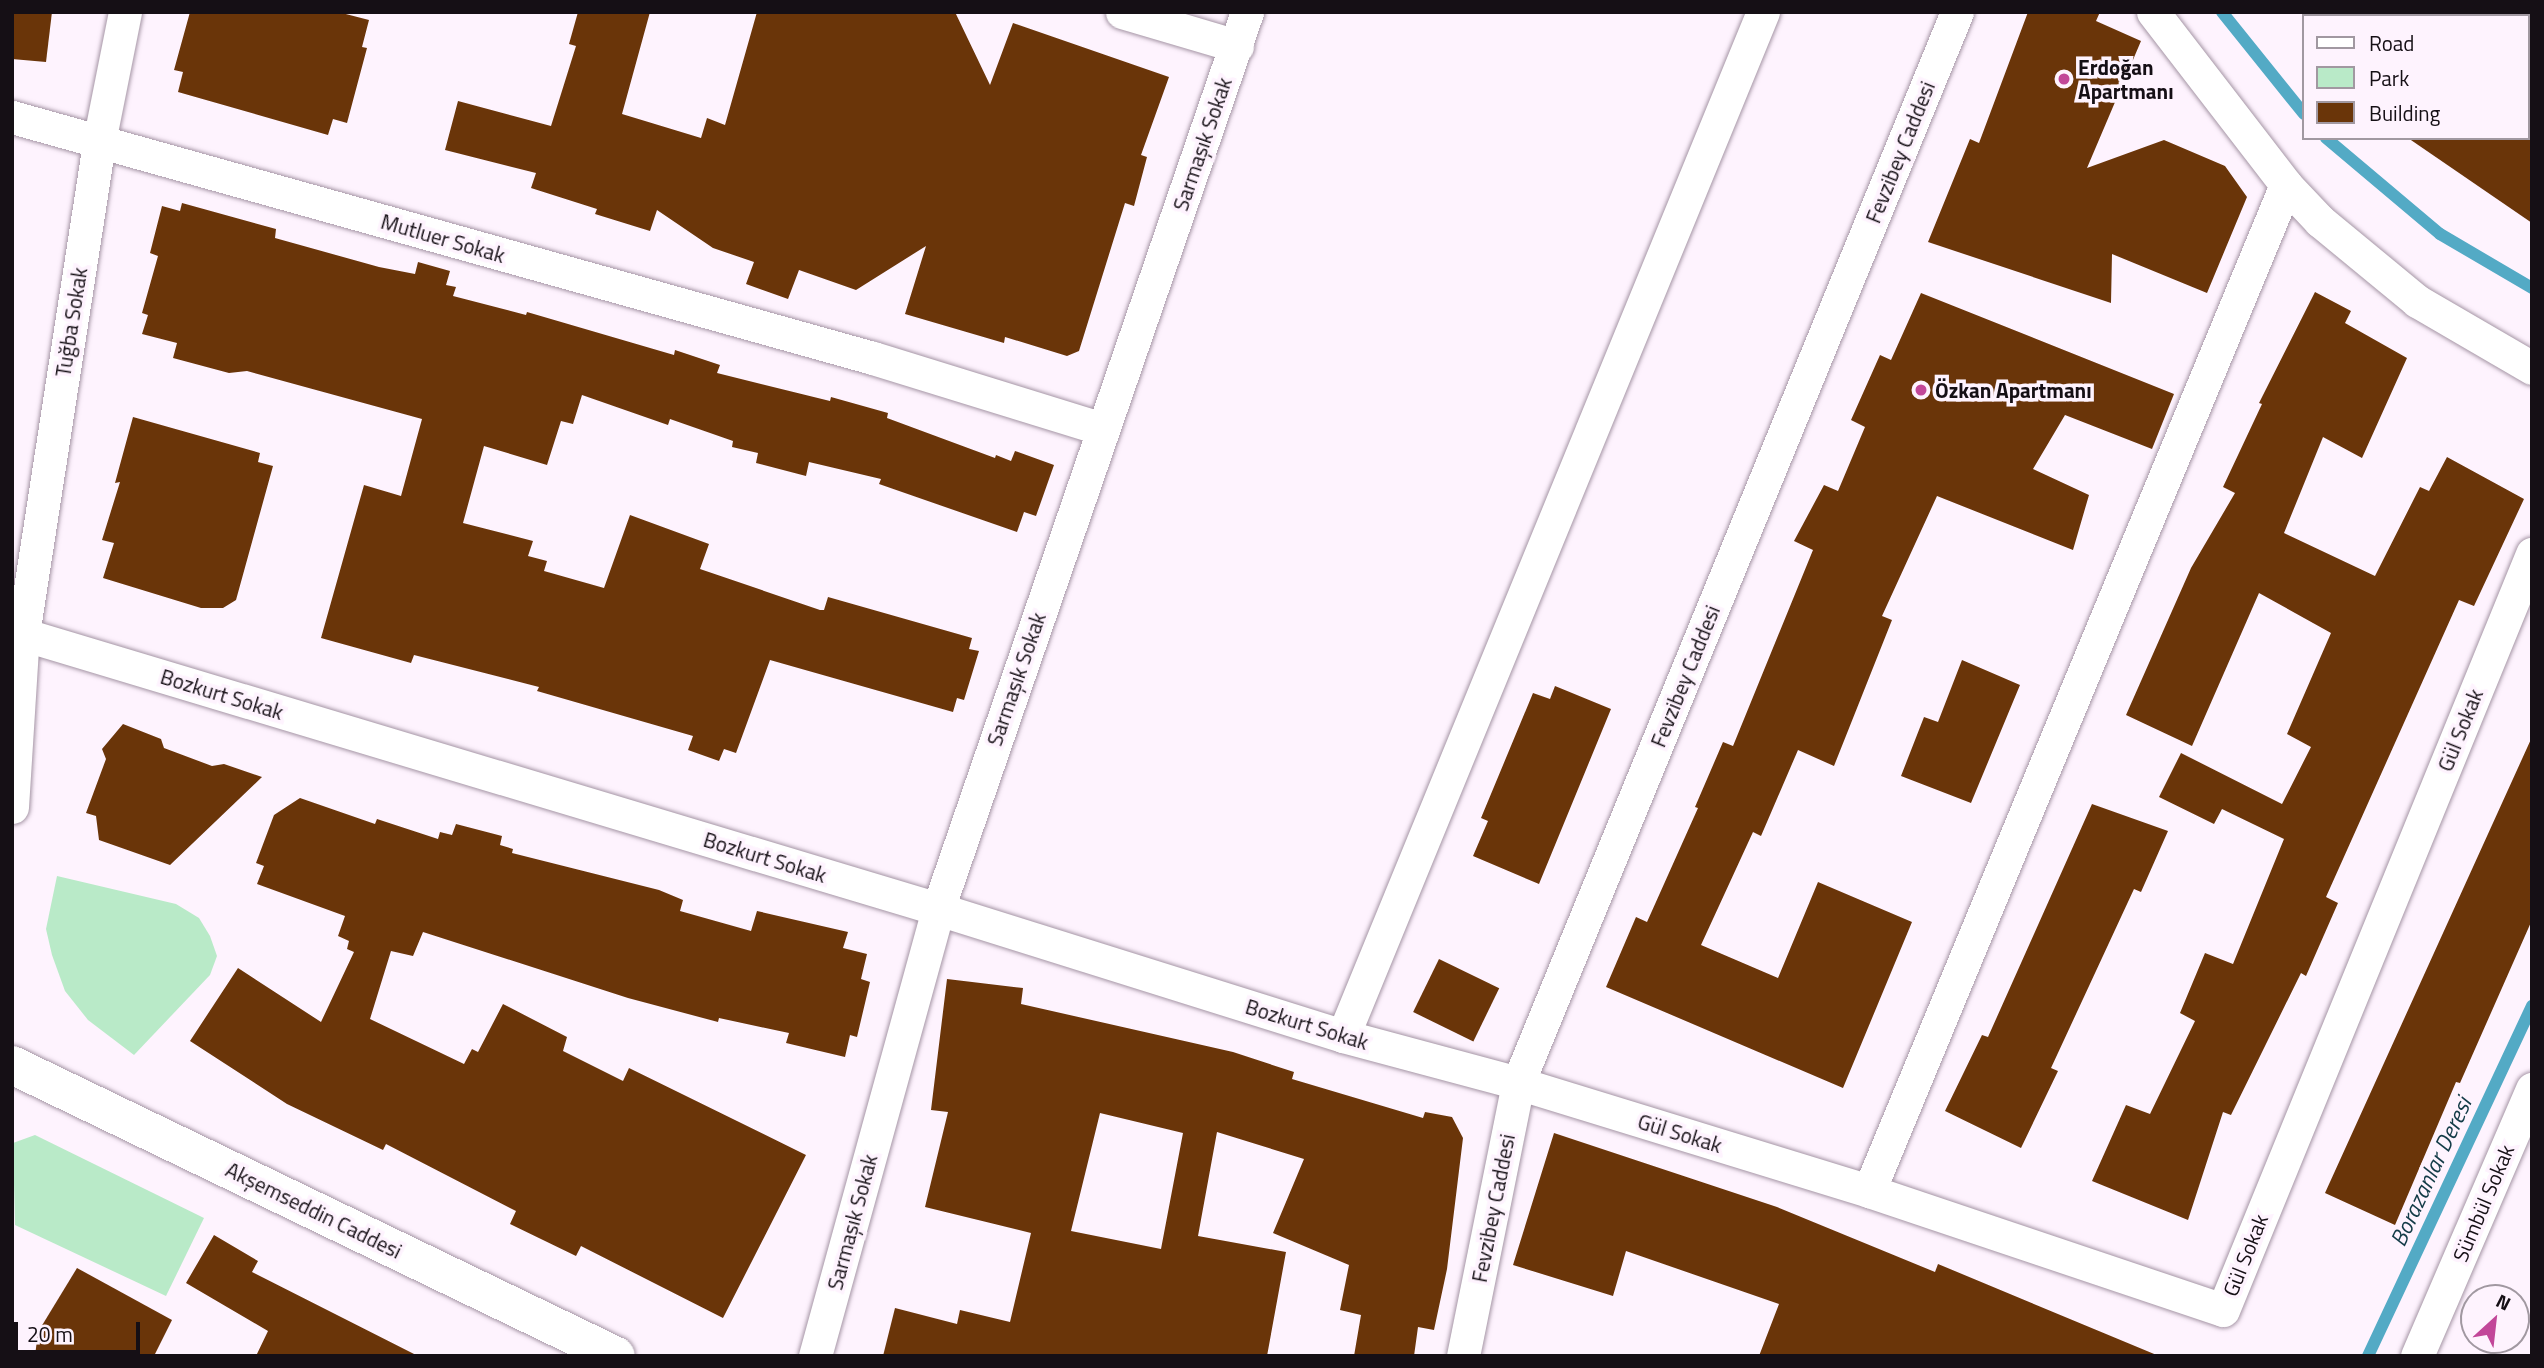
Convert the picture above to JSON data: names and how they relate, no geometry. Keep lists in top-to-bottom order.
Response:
{
  "streets": {
    "main road": ["Akşemseddin Caddesi"],
    "street": [
      "Sarmaşık Sokak",
      "Fevzibey Caddesi",
      "Mutluer Sokak",
      "Tuğba Sokak",
      "Bozkurt Sokak",
      "Gül Sokak",
      "Sümbül Sokak"
    ]
  },
  "crossings": [
    ["Sarmaşık Sokak", "Mutluer Sokak"],
    ["Sarmaşık Sokak", "Bozkurt Sokak"],
    ["Fevzibey Caddesi", "Bozkurt Sokak"],
    ["Fevzibey Caddesi", "Gül Sokak"],
    ["Mutluer Sokak", "Tuğba Sokak"],
    ["Tuğba Sokak", "Bozkurt Sokak"],
    ["Bozkurt Sokak", "Gül Sokak"]
  ],
  "water": ["Borazanlar Deresi"],
  "places": ["Erdoğan Apartmanı", "Özkan Apartmanı"],
  "legend": ["Road", "Park", "Building"],
  "scale_bar": "20 m",
  "north": "top right"
}
